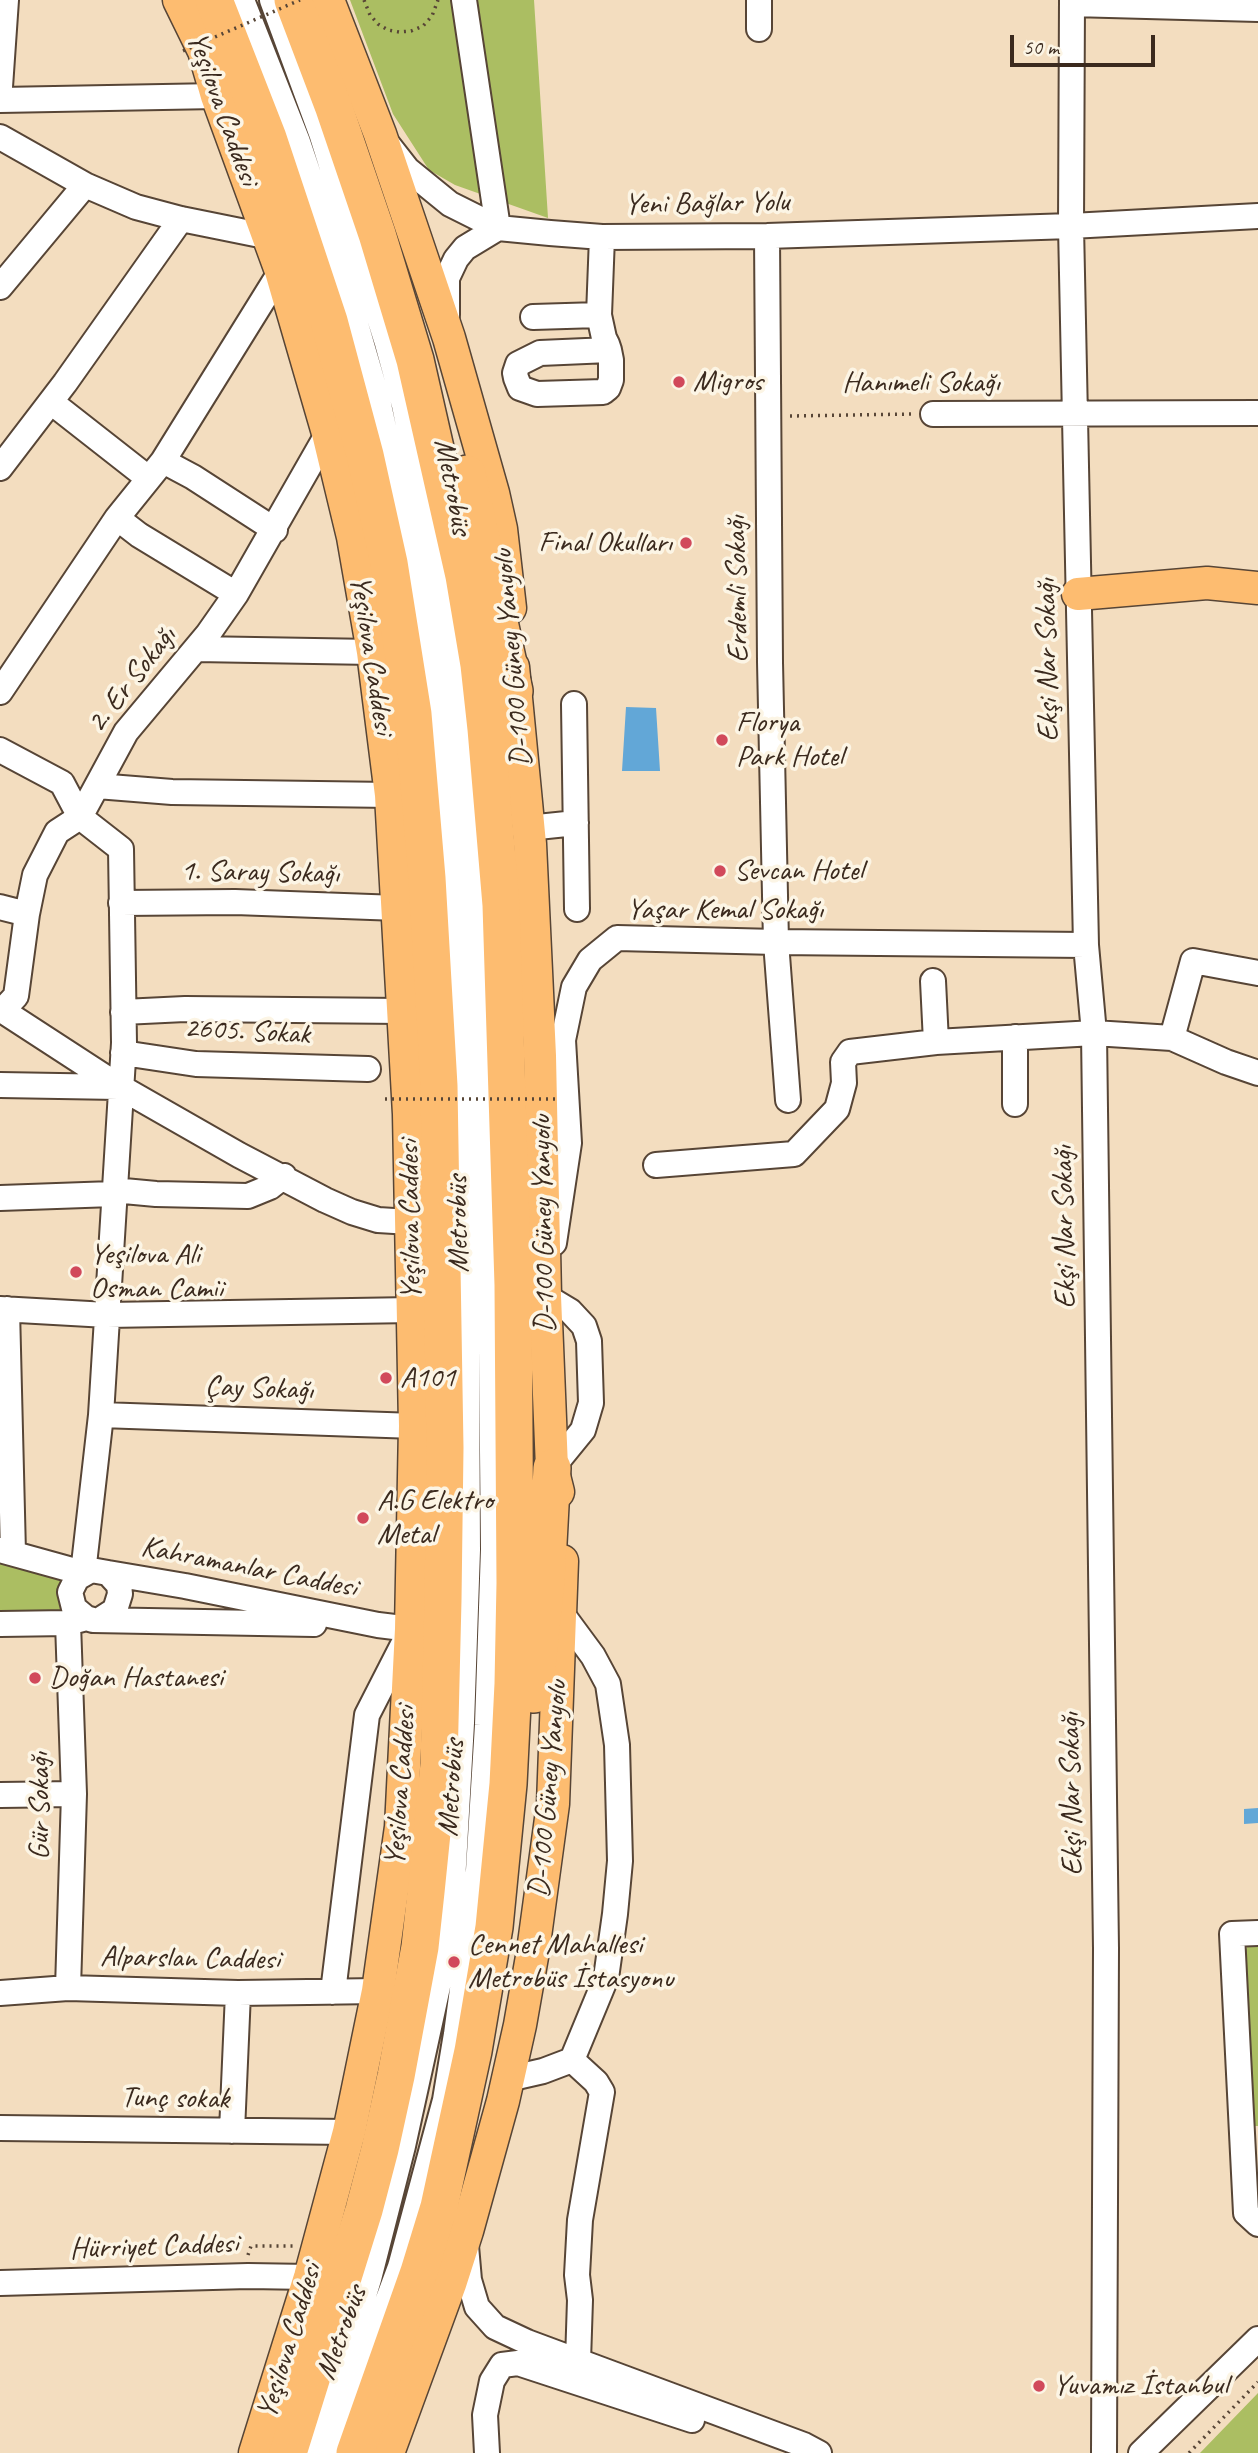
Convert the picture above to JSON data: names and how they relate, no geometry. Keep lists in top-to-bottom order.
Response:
{
  "streets": {
    "main road": ["Yeşilova Caddesi", "D-100 Güney Yanyolu"],
    "street": [
      "Yeni Bağlar Yolu",
      "Hanımeli Sokağı",
      "Metrobüs",
      "Erdemli Sokağı",
      "Ekşi Nar Sokağı",
      "2. Er Sokağı",
      "1. Saray Sokağı",
      "Yaşar Kemal Sokağı",
      "2605. Sokak",
      "Çay Sokağı",
      "Kahramanlar Caddesi",
      "Gür Sokağı",
      "Alparslan Caddesi",
      "Tunç sokak",
      "Hürriyet Caddesi"
    ]
  },
  "crossings": [
    ["Yeşilova Caddesi", "2. Er Sokağı"],
    ["Yeşilova Caddesi", "1. Saray Sokağı"],
    ["Yeşilova Caddesi", "Çay Sokağı"],
    ["Yeşilova Caddesi", "Alparslan Caddesi"],
    ["Yeşilova Caddesi", "Tunç sokak"],
    ["Yeşilova Caddesi", "Hürriyet Caddesi"],
    ["Yeni Bağlar Yolu", "Erdemli Sokağı"],
    ["Yeni Bağlar Yolu", "D-100 Güney Yanyolu"],
    ["Yeni Bağlar Yolu", "Ekşi Nar Sokağı"],
    ["Hanımeli Sokağı", "Erdemli Sokağı"],
    ["Hanımeli Sokağı", "Ekşi Nar Sokağı"],
    ["Erdemli Sokağı", "Yaşar Kemal Sokağı"],
    ["D-100 Güney Yanyolu", "Yaşar Kemal Sokağı"],
    ["Ekşi Nar Sokağı", "Yaşar Kemal Sokağı"],
    ["Kahramanlar Caddesi", "Gür Sokağı"],
    ["Gür Sokağı", "Alparslan Caddesi"]
  ],
  "places": [
    "Migros",
    "Final Okulları",
    "Florya Park Hotel",
    "Sevcan Hotel",
    "Yeşilova Ali Osman Camii",
    "A101",
    "A.G Elektro Metal",
    "Doğan Hastanesi",
    "Cennet Mahallesi Metrobüs İstasyonu",
    "Yuvamız İstanbul"
  ],
  "scale_bar": "50 m"
}
